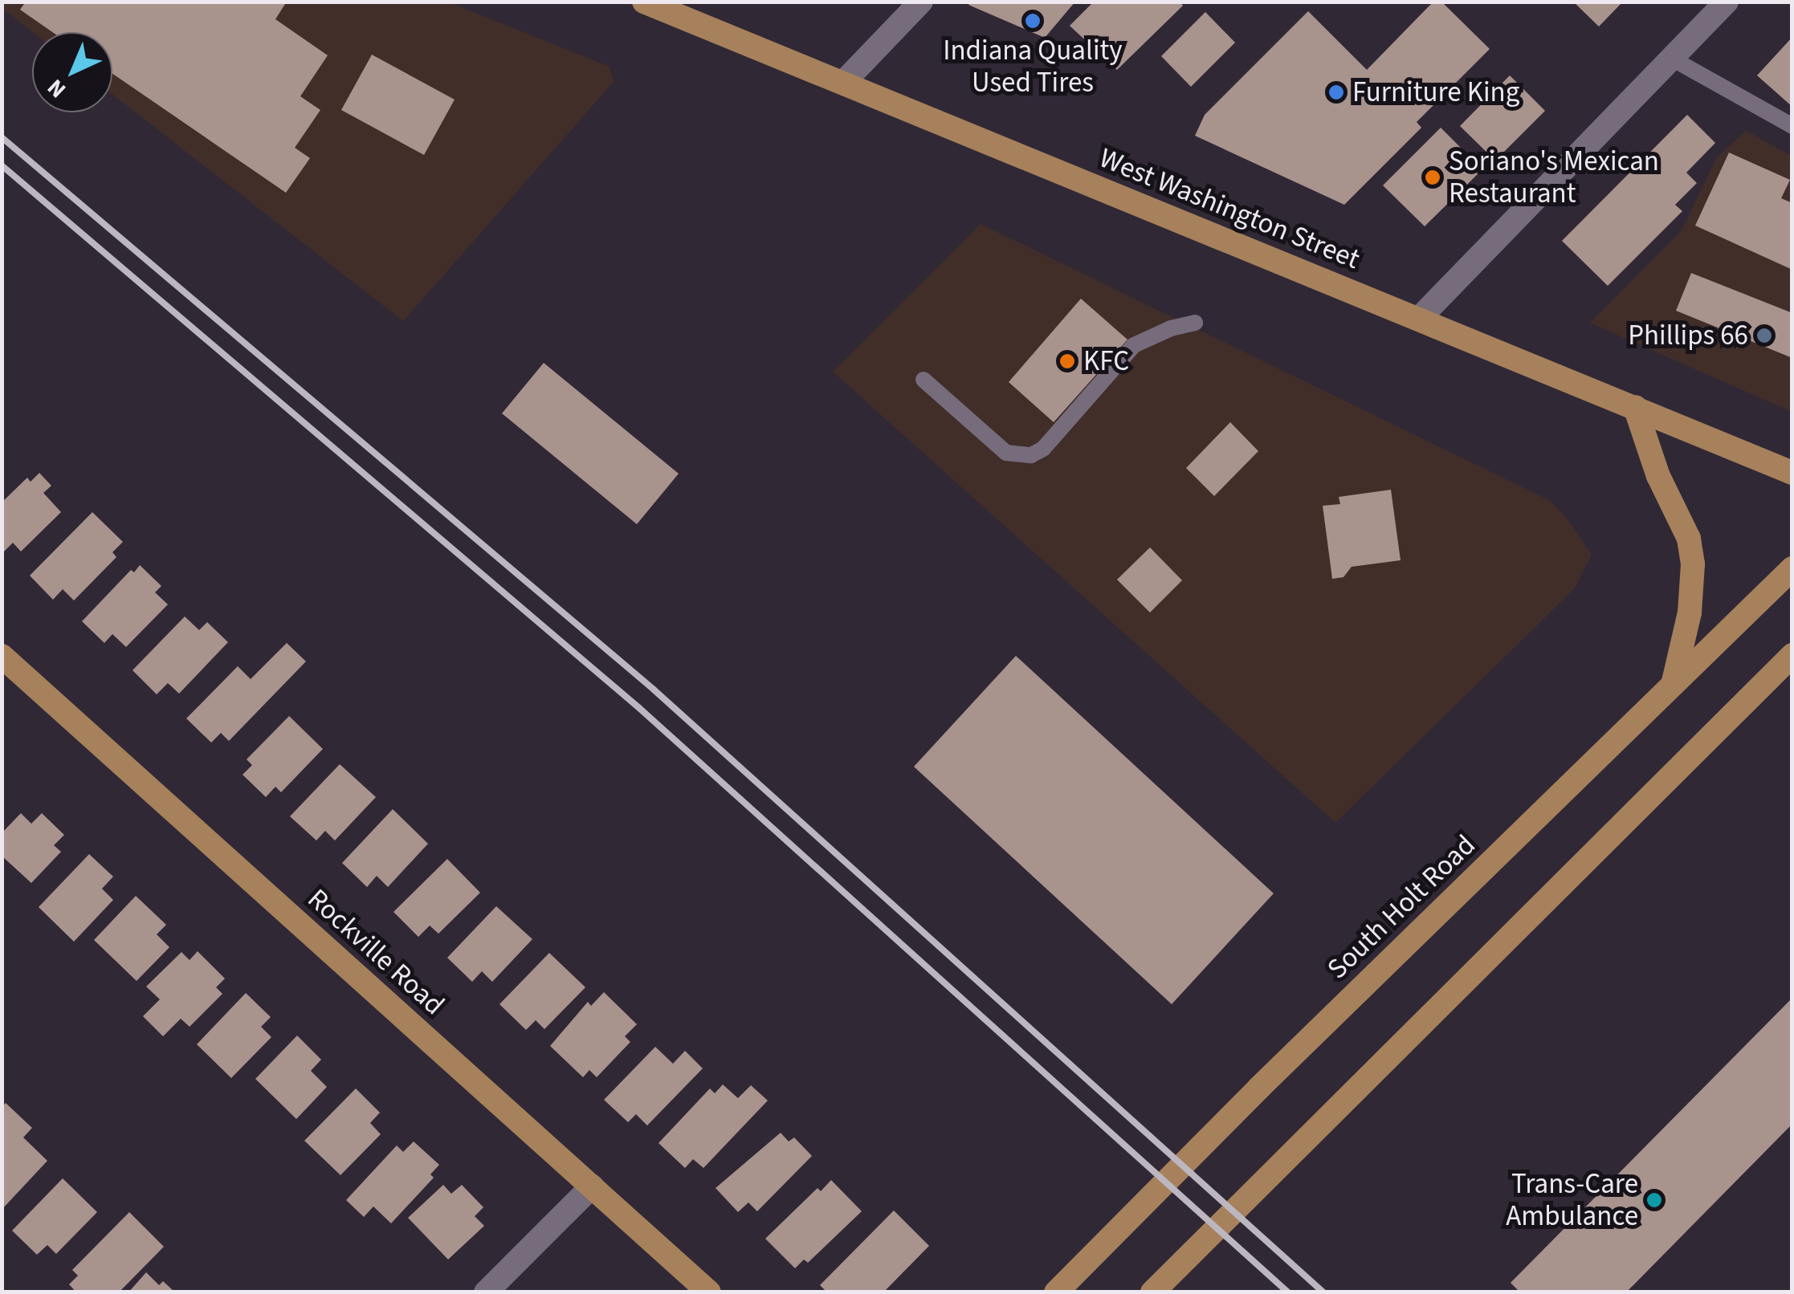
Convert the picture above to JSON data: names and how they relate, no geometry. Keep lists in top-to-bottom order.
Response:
{
  "streets": {
    "main road": ["West Washington Street", "South Holt Road", "Rockville Road"]
  },
  "places": [
    "Indiana Quality Used Tires",
    "Furniture King",
    "Soriano's Mexican Restaurant",
    "Phillips 66",
    "KFC",
    "Trans-Care Ambulance"
  ],
  "north": "bottom left"
}
